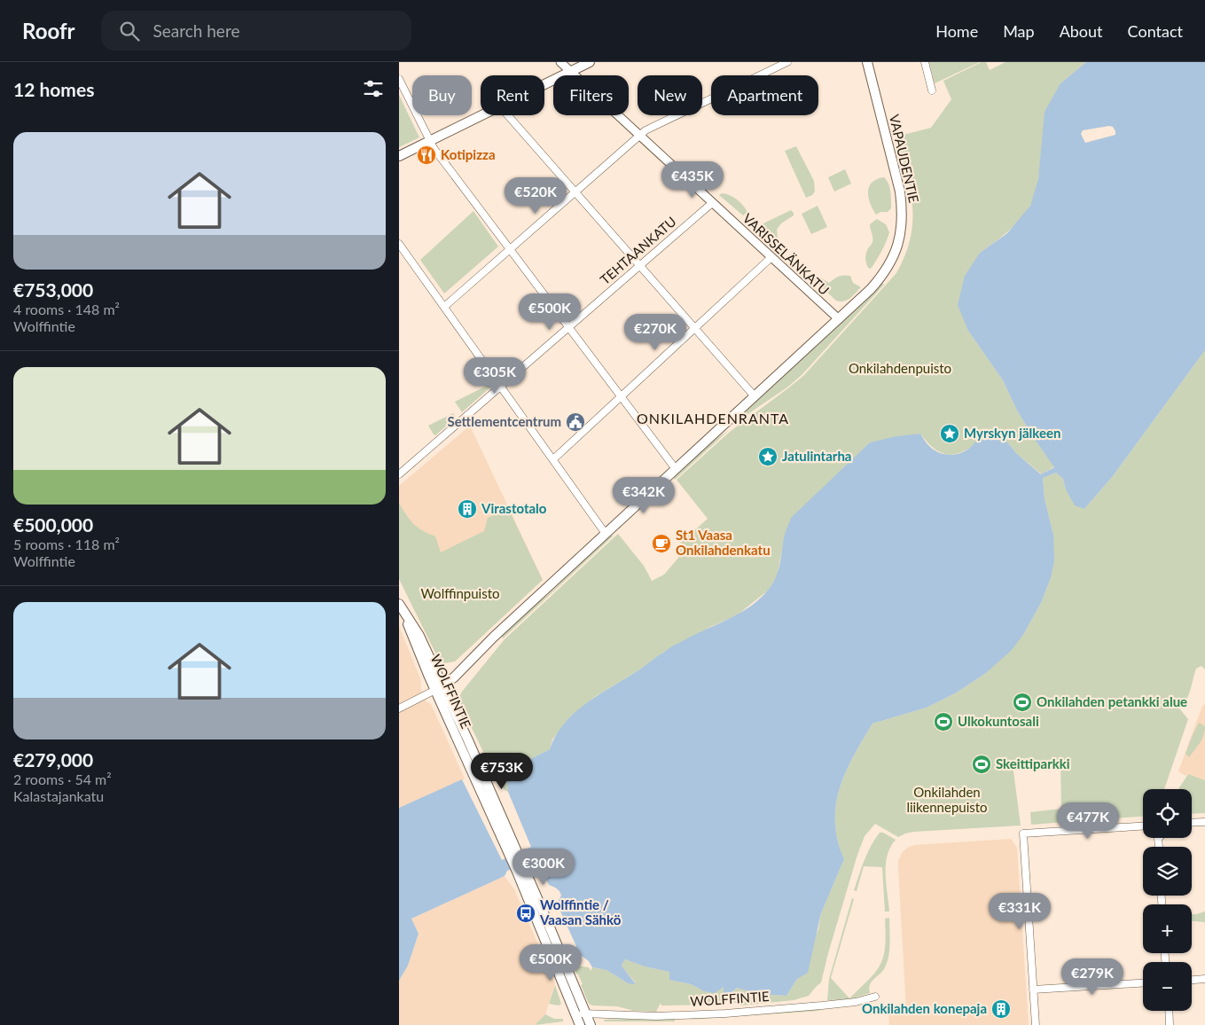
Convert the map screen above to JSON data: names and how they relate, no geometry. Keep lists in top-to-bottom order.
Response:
{
  "streets": {
    "main road": ["VAPAUDENTIE", "WOLFFINTIE"],
    "street": ["TEHTAANKATU", "VARISSELÄNKATU"]
  },
  "crossings": [
    ["VAPAUDENTIE", "VARISSELÄNKATU"],
    ["VAPAUDENTIE", "WOLFFINTIE"],
    ["TEHTAANKATU", "VARISSELÄNKATU"]
  ],
  "districts": ["ONKILAHDENRANTA"],
  "parks": ["Onkilahdenpuisto", "Wolffinpuisto", "Onkilahden liikennepuisto"],
  "places": {
    "restaurant": ["Kotipizza"],
    "public building": ["Settlementcentrum"],
    "place": ["Myrskyn jälkeen", "Jatulintarha"],
    "building": ["Virastotalo", "Onkilahden konepaja"],
    "cafe": ["St1 Vaasa Onkilahdenkatu"],
    "sports": ["Onkilahden petankki alue", "Ulkokuntosali", "Skeittiparkki"],
    "bus stop": ["Wolffintie / Vaasan Sähkö"]
  },
  "page": {
    "header": "Roofr",
    "search": "Search here",
    "nav": [
      "Home",
      "Map",
      "About",
      "Contact"
    ],
    "heading": "12 homes",
    "chip": [
      "Buy",
      "Rent",
      "Filters",
      "New",
      "Apartment"
    ],
    "list": [
      {
        "name": "€753,000",
        "note": "4 rooms · 148 m² · Wolffintie"
      },
      {
        "name": "€500,000",
        "note": "5 rooms · 118 m² · Wolffintie"
      },
      {
        "name": "€279,000",
        "note": "2 rooms · 54 m² · Kalastajankatu"
      }
    ],
    "price": [
      "€435K",
      "€520K",
      "€500K",
      "€270K",
      "€305K",
      "€342K",
      "€753K",
      "€477K",
      "€300K",
      "€331K",
      "€500K",
      "€279K"
    ],
    "map_buttons": ["+", "−"]
  }
}
